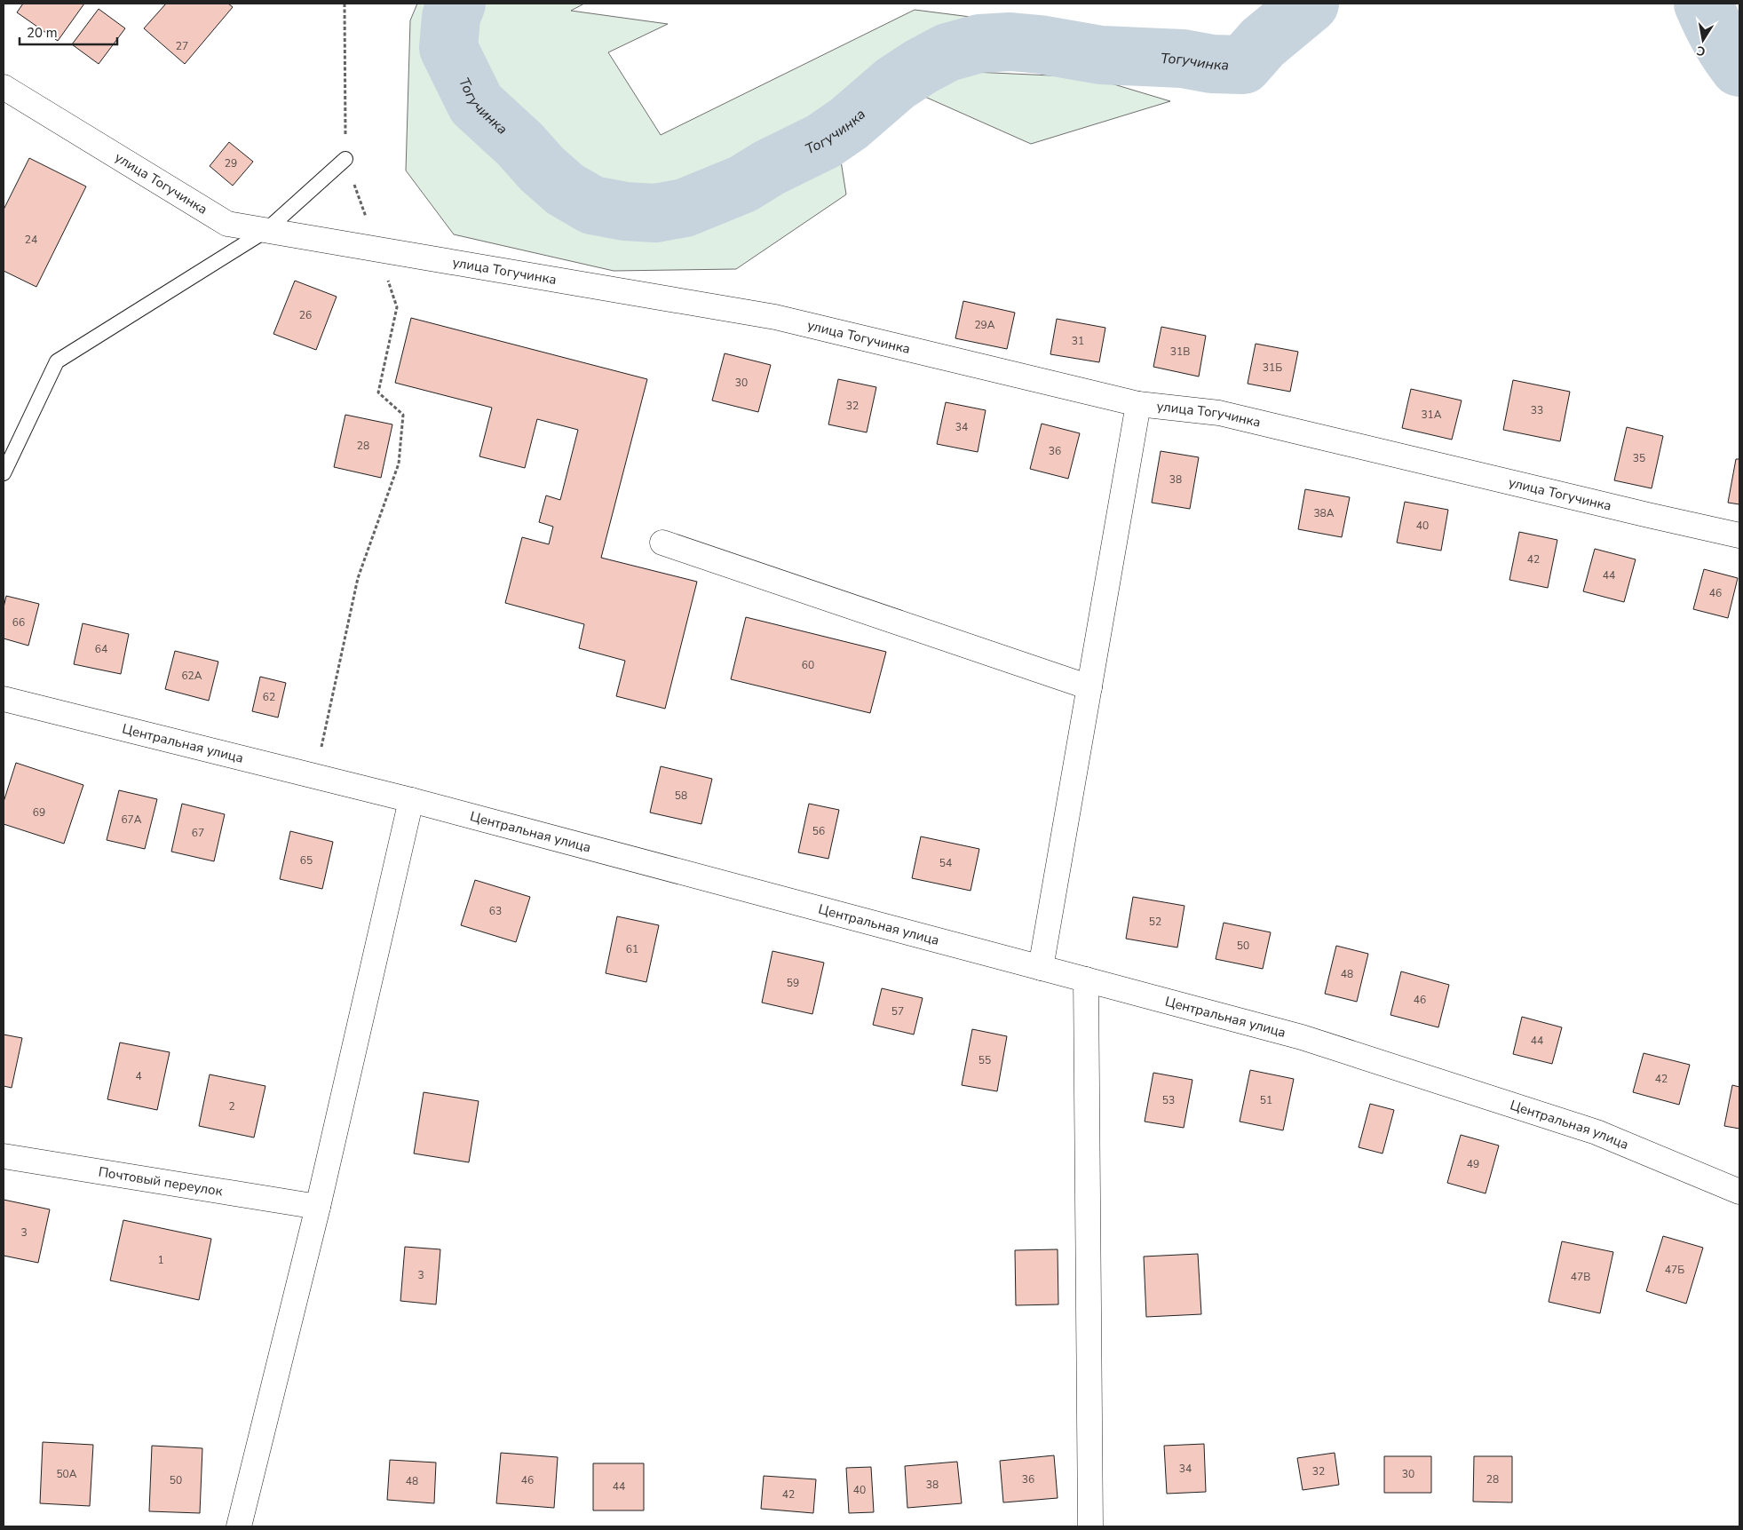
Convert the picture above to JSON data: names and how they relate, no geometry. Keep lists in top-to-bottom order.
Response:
{
  "streets": {
    "street": ["улица Тогучинка", "Центральная улица", "Почтовый переулок"]
  },
  "water": ["Тогучинка"],
  "house_numbers": [
    "27",
    "29",
    "24",
    "26",
    "29А",
    "31",
    "31В",
    "31Б",
    "30",
    "32",
    "33",
    "31А",
    "34",
    "28",
    "36",
    "35",
    "38",
    "38А",
    "40",
    "42",
    "44",
    "46",
    "66",
    "64",
    "60",
    "62А",
    "62",
    "58",
    "69",
    "67А",
    "56",
    "67",
    "65",
    "54",
    "63",
    "52",
    "50",
    "61",
    "48",
    "59",
    "46",
    "57",
    "44",
    "55",
    "4",
    "42",
    "53",
    "51",
    "2",
    "49",
    "3",
    "1",
    "47Б",
    "3",
    "47В",
    "34",
    "32",
    "50А",
    "30",
    "36",
    "28",
    "50",
    "46",
    "48",
    "38",
    "44",
    "40",
    "42"
  ],
  "scale_bar": "20 m",
  "north": "bottom"
}
